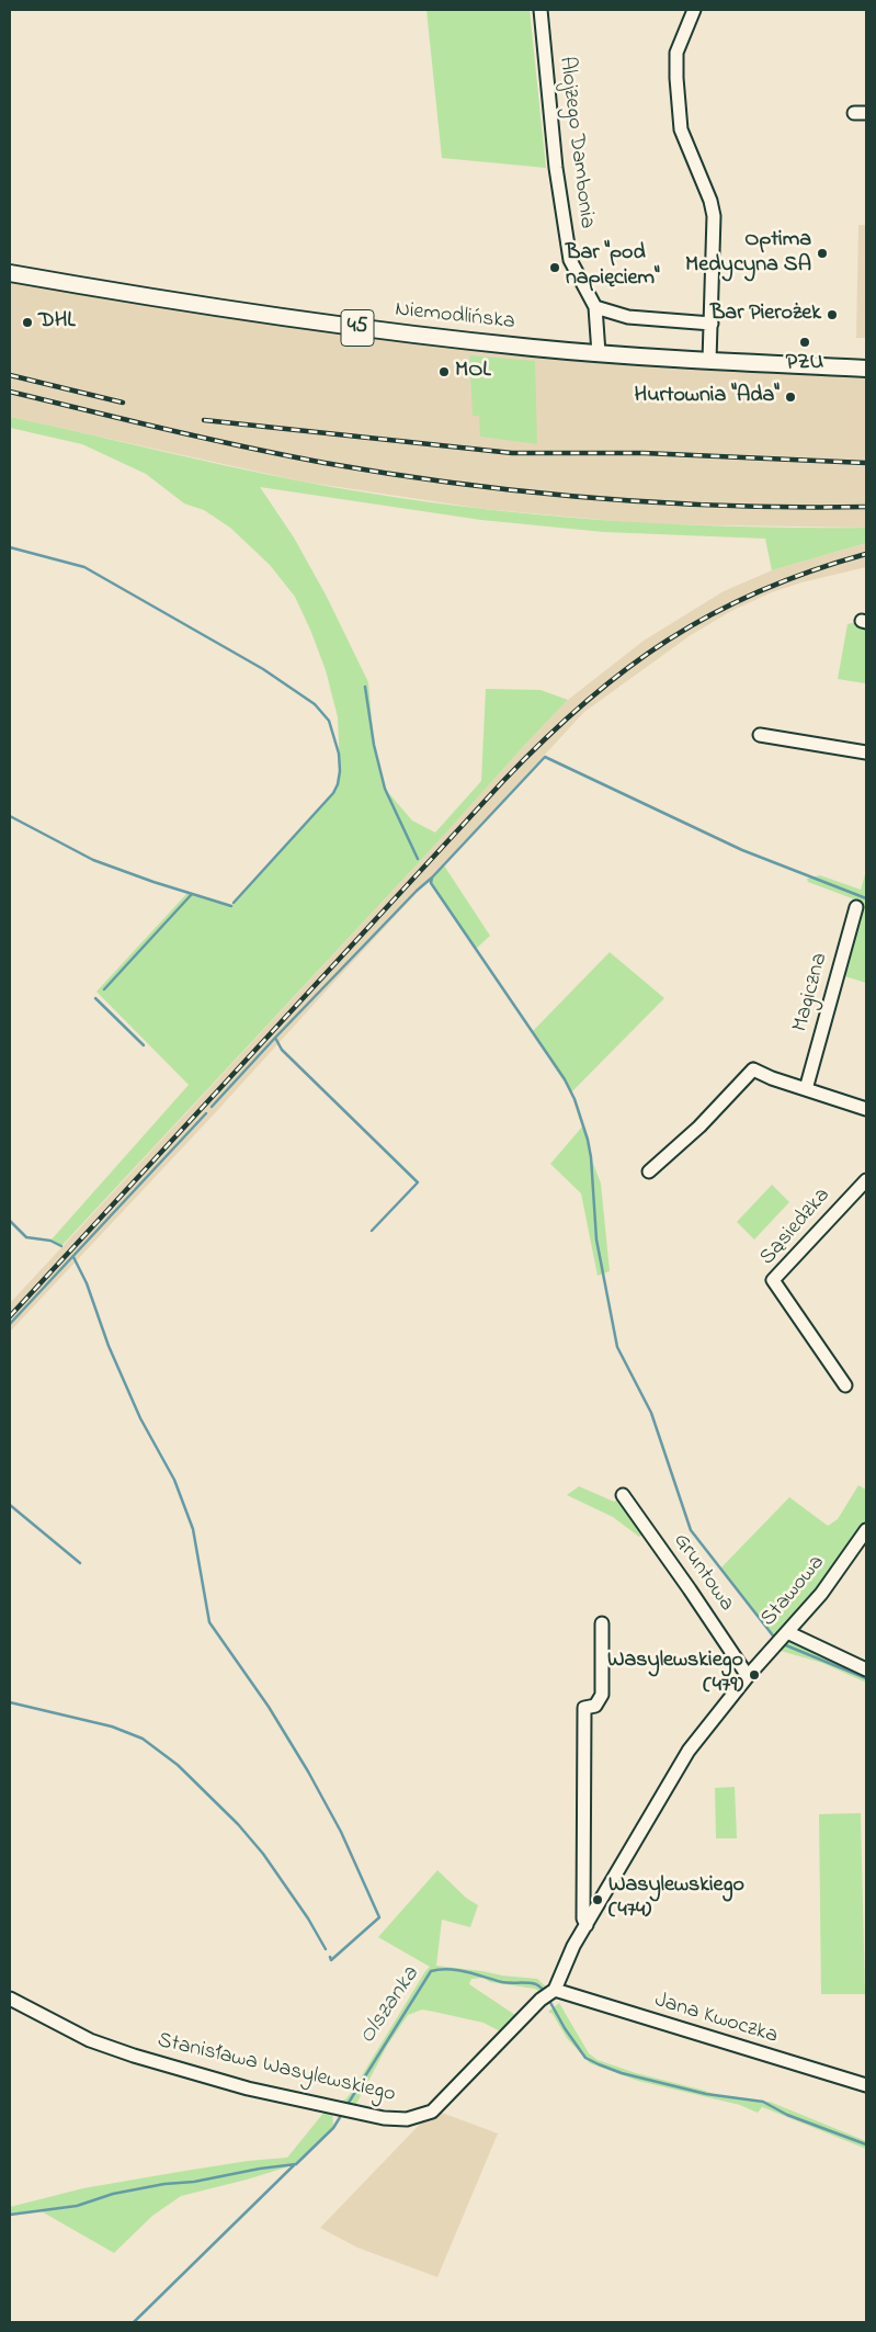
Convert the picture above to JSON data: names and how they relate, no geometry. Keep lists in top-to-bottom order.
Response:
{
  "streets": {
    "main road": ["Niemodlińska", "45"],
    "street": [
      "Alojzego Dambonia",
      "Magiczna",
      "Sąsiedzka",
      "Gruntowa",
      "Stawowa",
      "Jana Kwoczka",
      "Stanisława Wasylewskiego"
    ]
  },
  "crossings": [
    ["Alojzego Dambonia", "Niemodlińska"],
    ["Gruntowa", "Stawowa"],
    ["Gruntowa", "Stanisława Wasylewskiego"],
    ["Stawowa", "Stanisława Wasylewskiego"],
    ["Jana Kwoczka", "Stanisława Wasylewskiego"]
  ],
  "water": ["Olszanka"],
  "places": [
    "Optima Medycyna SA",
    "Bar \"pod napięciem\"",
    "Bar Pierożek",
    "DHL",
    "PZU",
    "MOL",
    "Hurtownia \"Ada\"",
    "Wasylewskiego (479)",
    "Wasylewskiego (474)"
  ]
}
